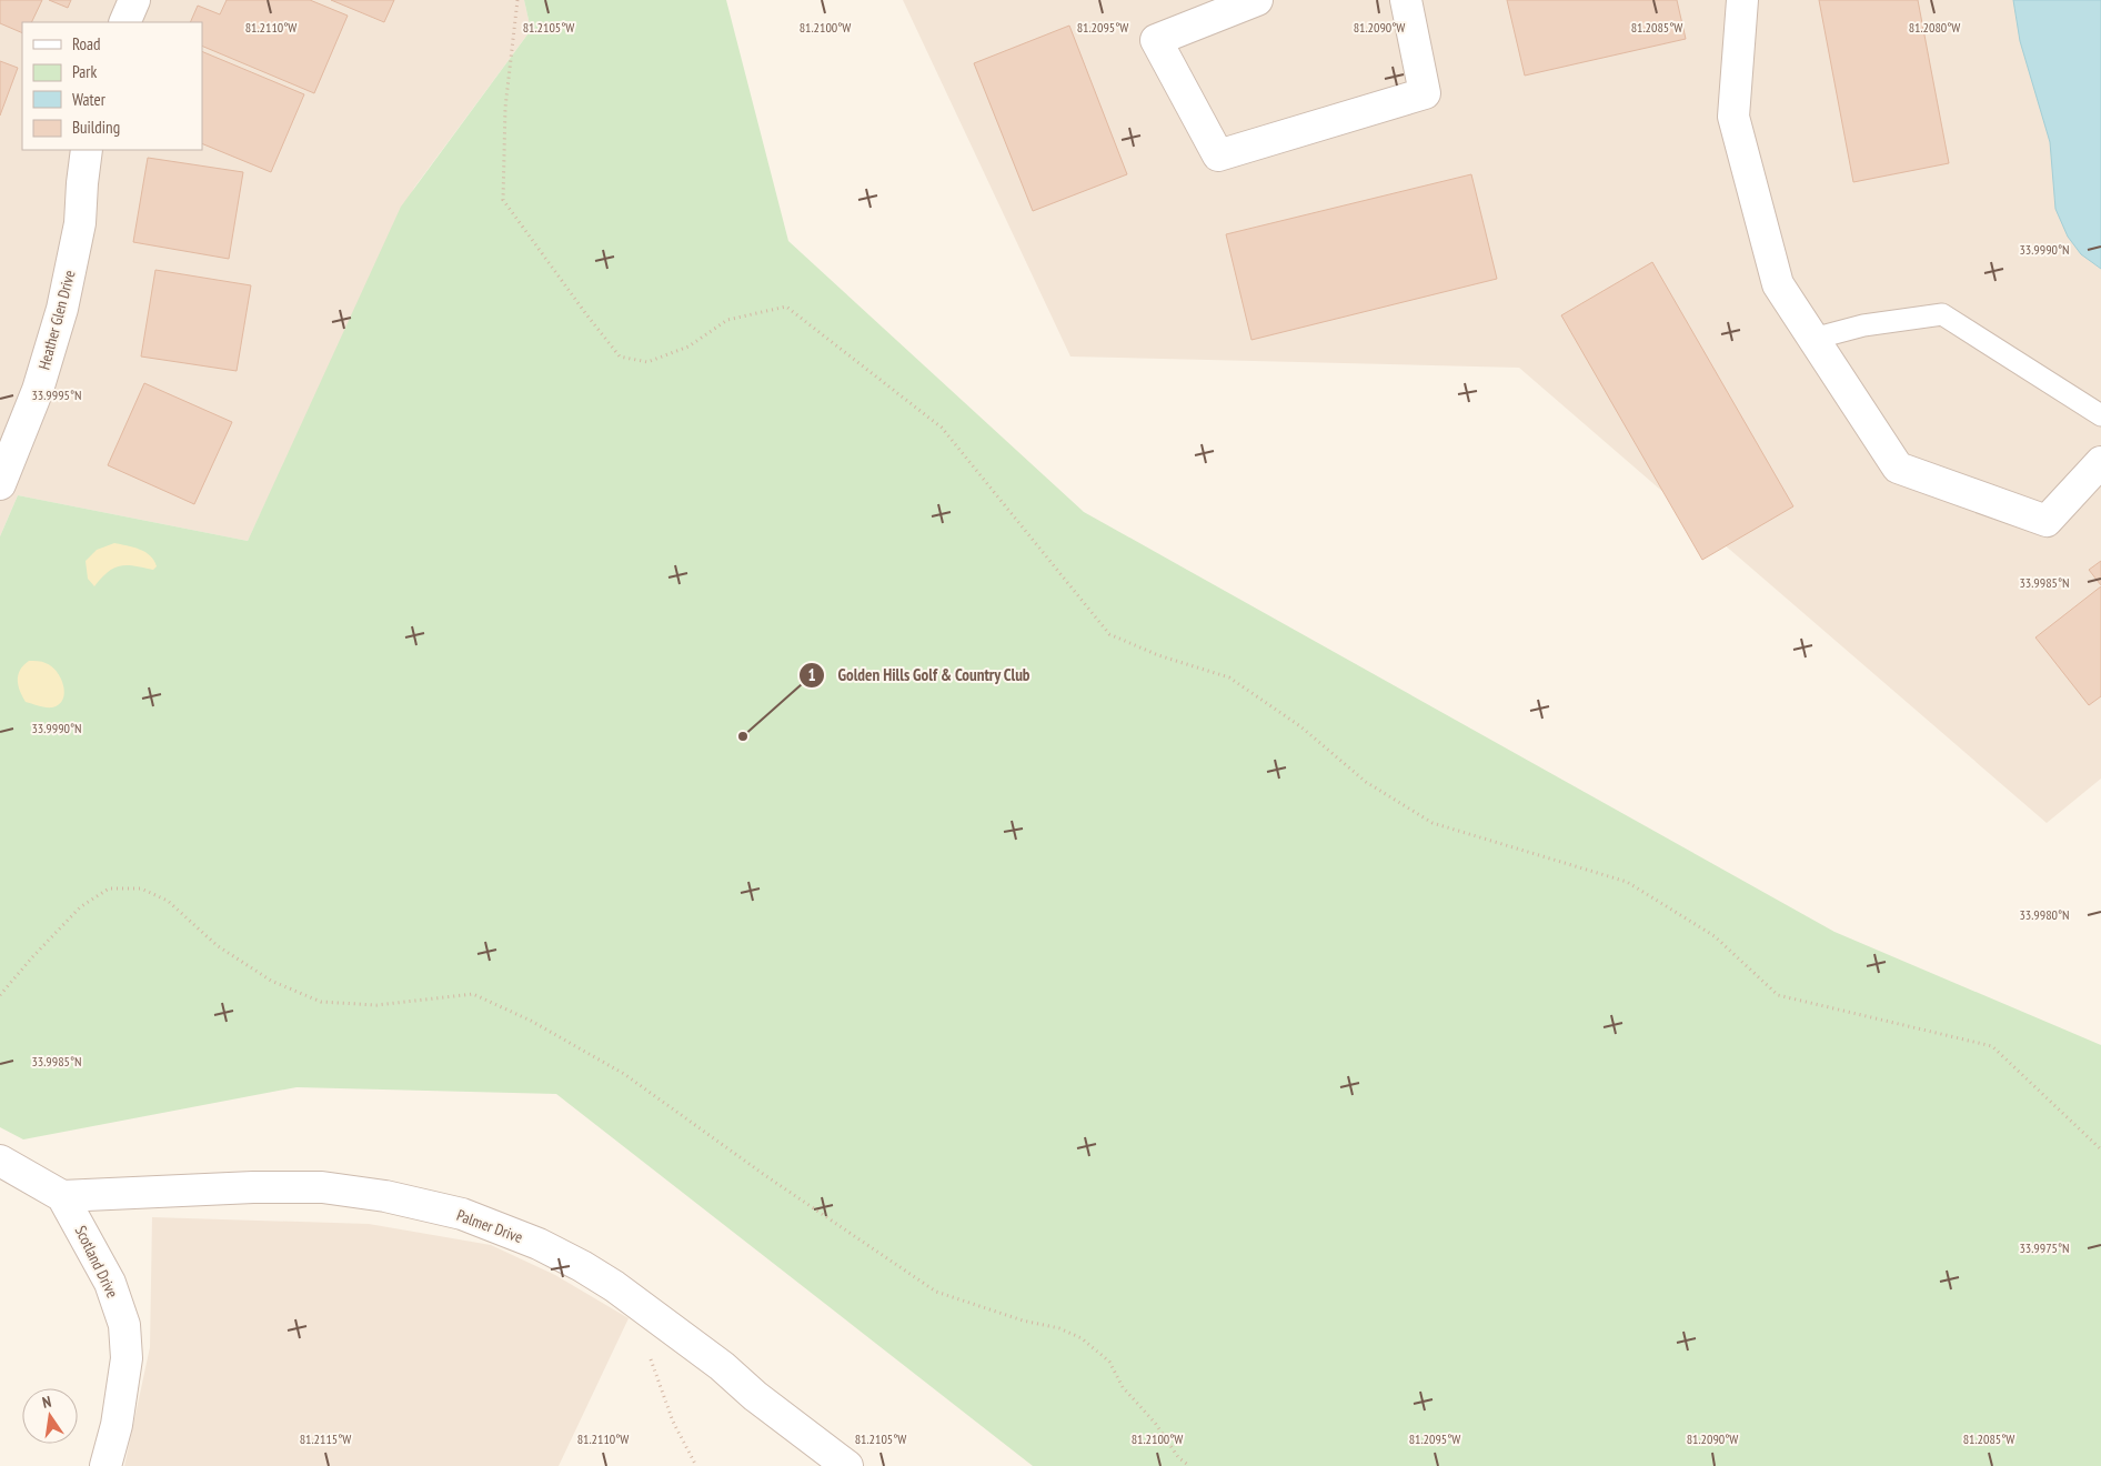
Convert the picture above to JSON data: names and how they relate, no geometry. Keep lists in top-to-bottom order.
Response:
{
  "streets": {
    "street": ["Heather Glen Drive", "Palmer Drive", "Scotland Drive"]
  },
  "crossings": [
    ["Palmer Drive", "Scotland Drive"]
  ],
  "places": ["Golden Hills Golf & Country Club"],
  "legend": [
    "Road",
    "Park",
    "Water",
    "Building"
  ],
  "north": "top",
  "coordinates": [
    "81.2110°W",
    "81.2105°W",
    "81.2100°W",
    "81.2095°W",
    "81.2090°W",
    "81.2085°W",
    "81.2080°W",
    "33.9990°N",
    "33.9995°N",
    "33.9985°N",
    "33.9980°N",
    "33.9975°N",
    "81.2115°W"
  ]
}
